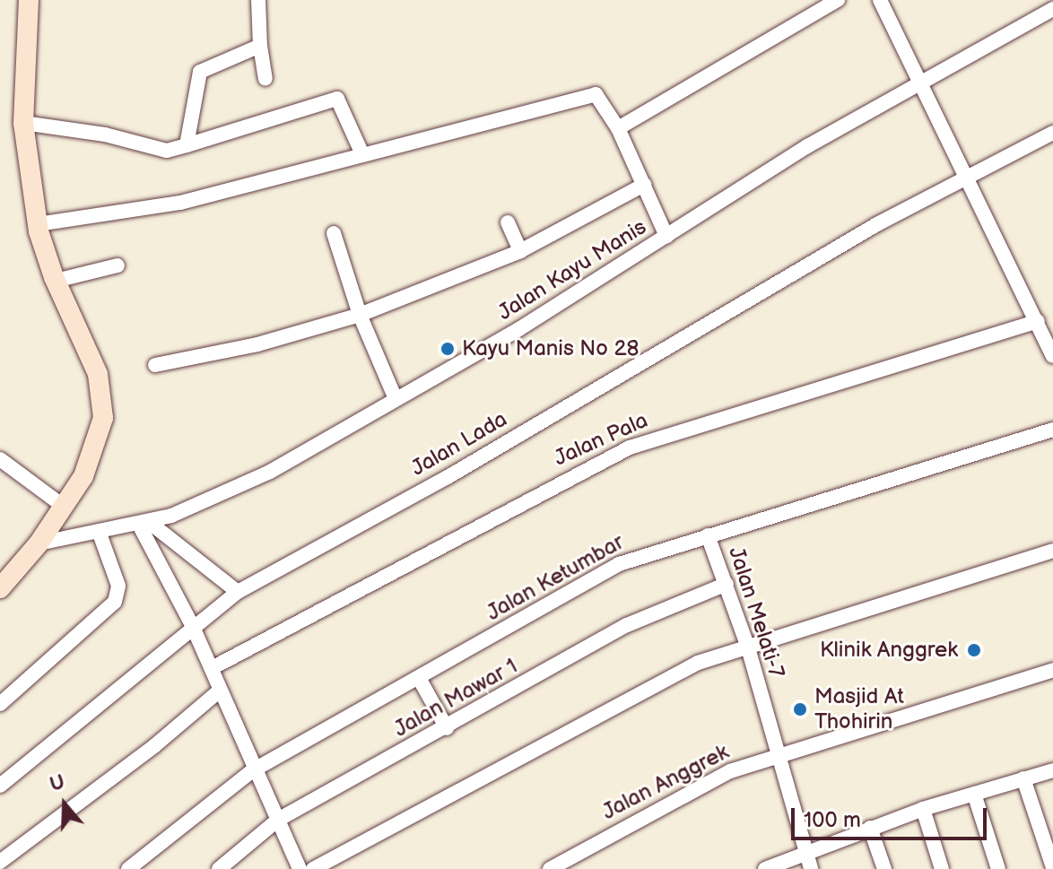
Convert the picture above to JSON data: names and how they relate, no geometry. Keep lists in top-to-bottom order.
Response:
{
  "streets": {
    "street": [
      "Jalan Kayu Manis",
      "Jalan Pala",
      "Jalan Lada",
      "Jalan Ketumbar",
      "Jalan Melati-7",
      "Jalan Mawar 1",
      "Jalan Anggrek"
    ]
  },
  "crossings": [
    ["Jalan Ketumbar", "Jalan Melati-7"],
    ["Jalan Melati-7", "Jalan Mawar 1"],
    ["Jalan Melati-7", "Jalan Anggrek"]
  ],
  "places": ["Kayu Manis No 28", "Klinik Anggrek", "Masjid At Thohirin"],
  "scale_bar": "100 m",
  "north": "top"
}
